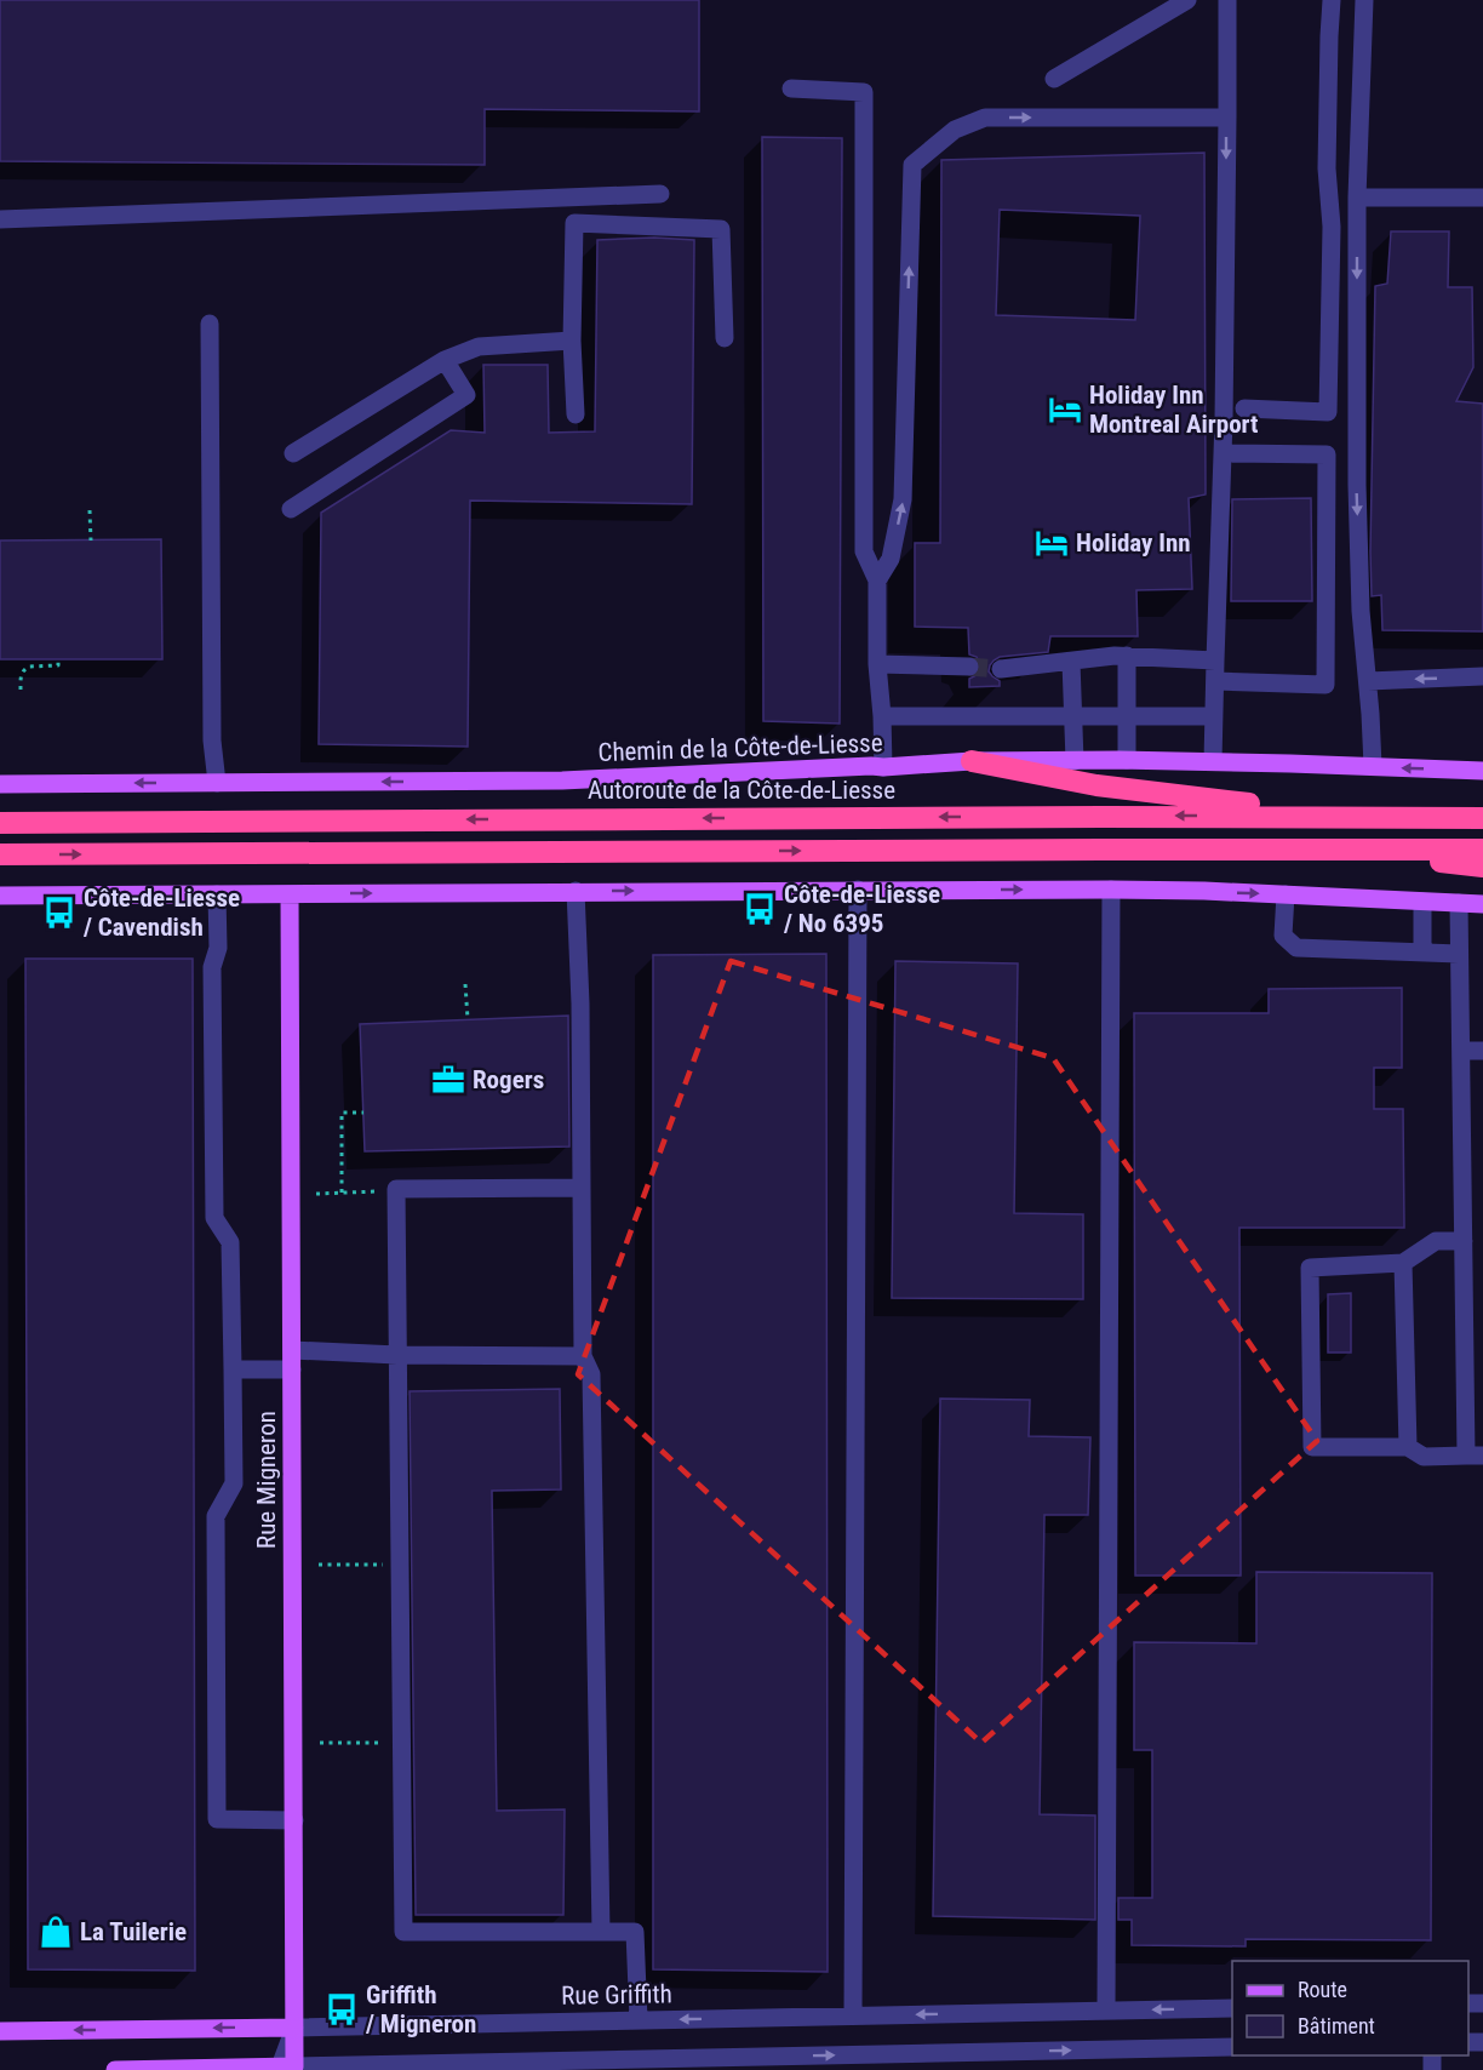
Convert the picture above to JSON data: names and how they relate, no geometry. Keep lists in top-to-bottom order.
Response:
{
  "streets": {
    "highway": ["Autoroute de la Côte-de-Liesse"],
    "main road": ["Chemin de la Côte-de-Liesse", "Rue Migneron", "Rue Griffith"]
  },
  "crossings": [
    ["Rue Migneron", "Rue Griffith"]
  ],
  "places": {
    "hotel": ["Holiday Inn Montreal Airport", "Holiday Inn"],
    "bus stop": ["Côte-de-Liesse / No 6395", "Côte-de-Liesse / Cavendish", "Griffith / Migneron"],
    "office": ["Rogers"],
    "shop": ["La Tuilerie"]
  },
  "legend": ["Route", "Bâtiment"]
}
